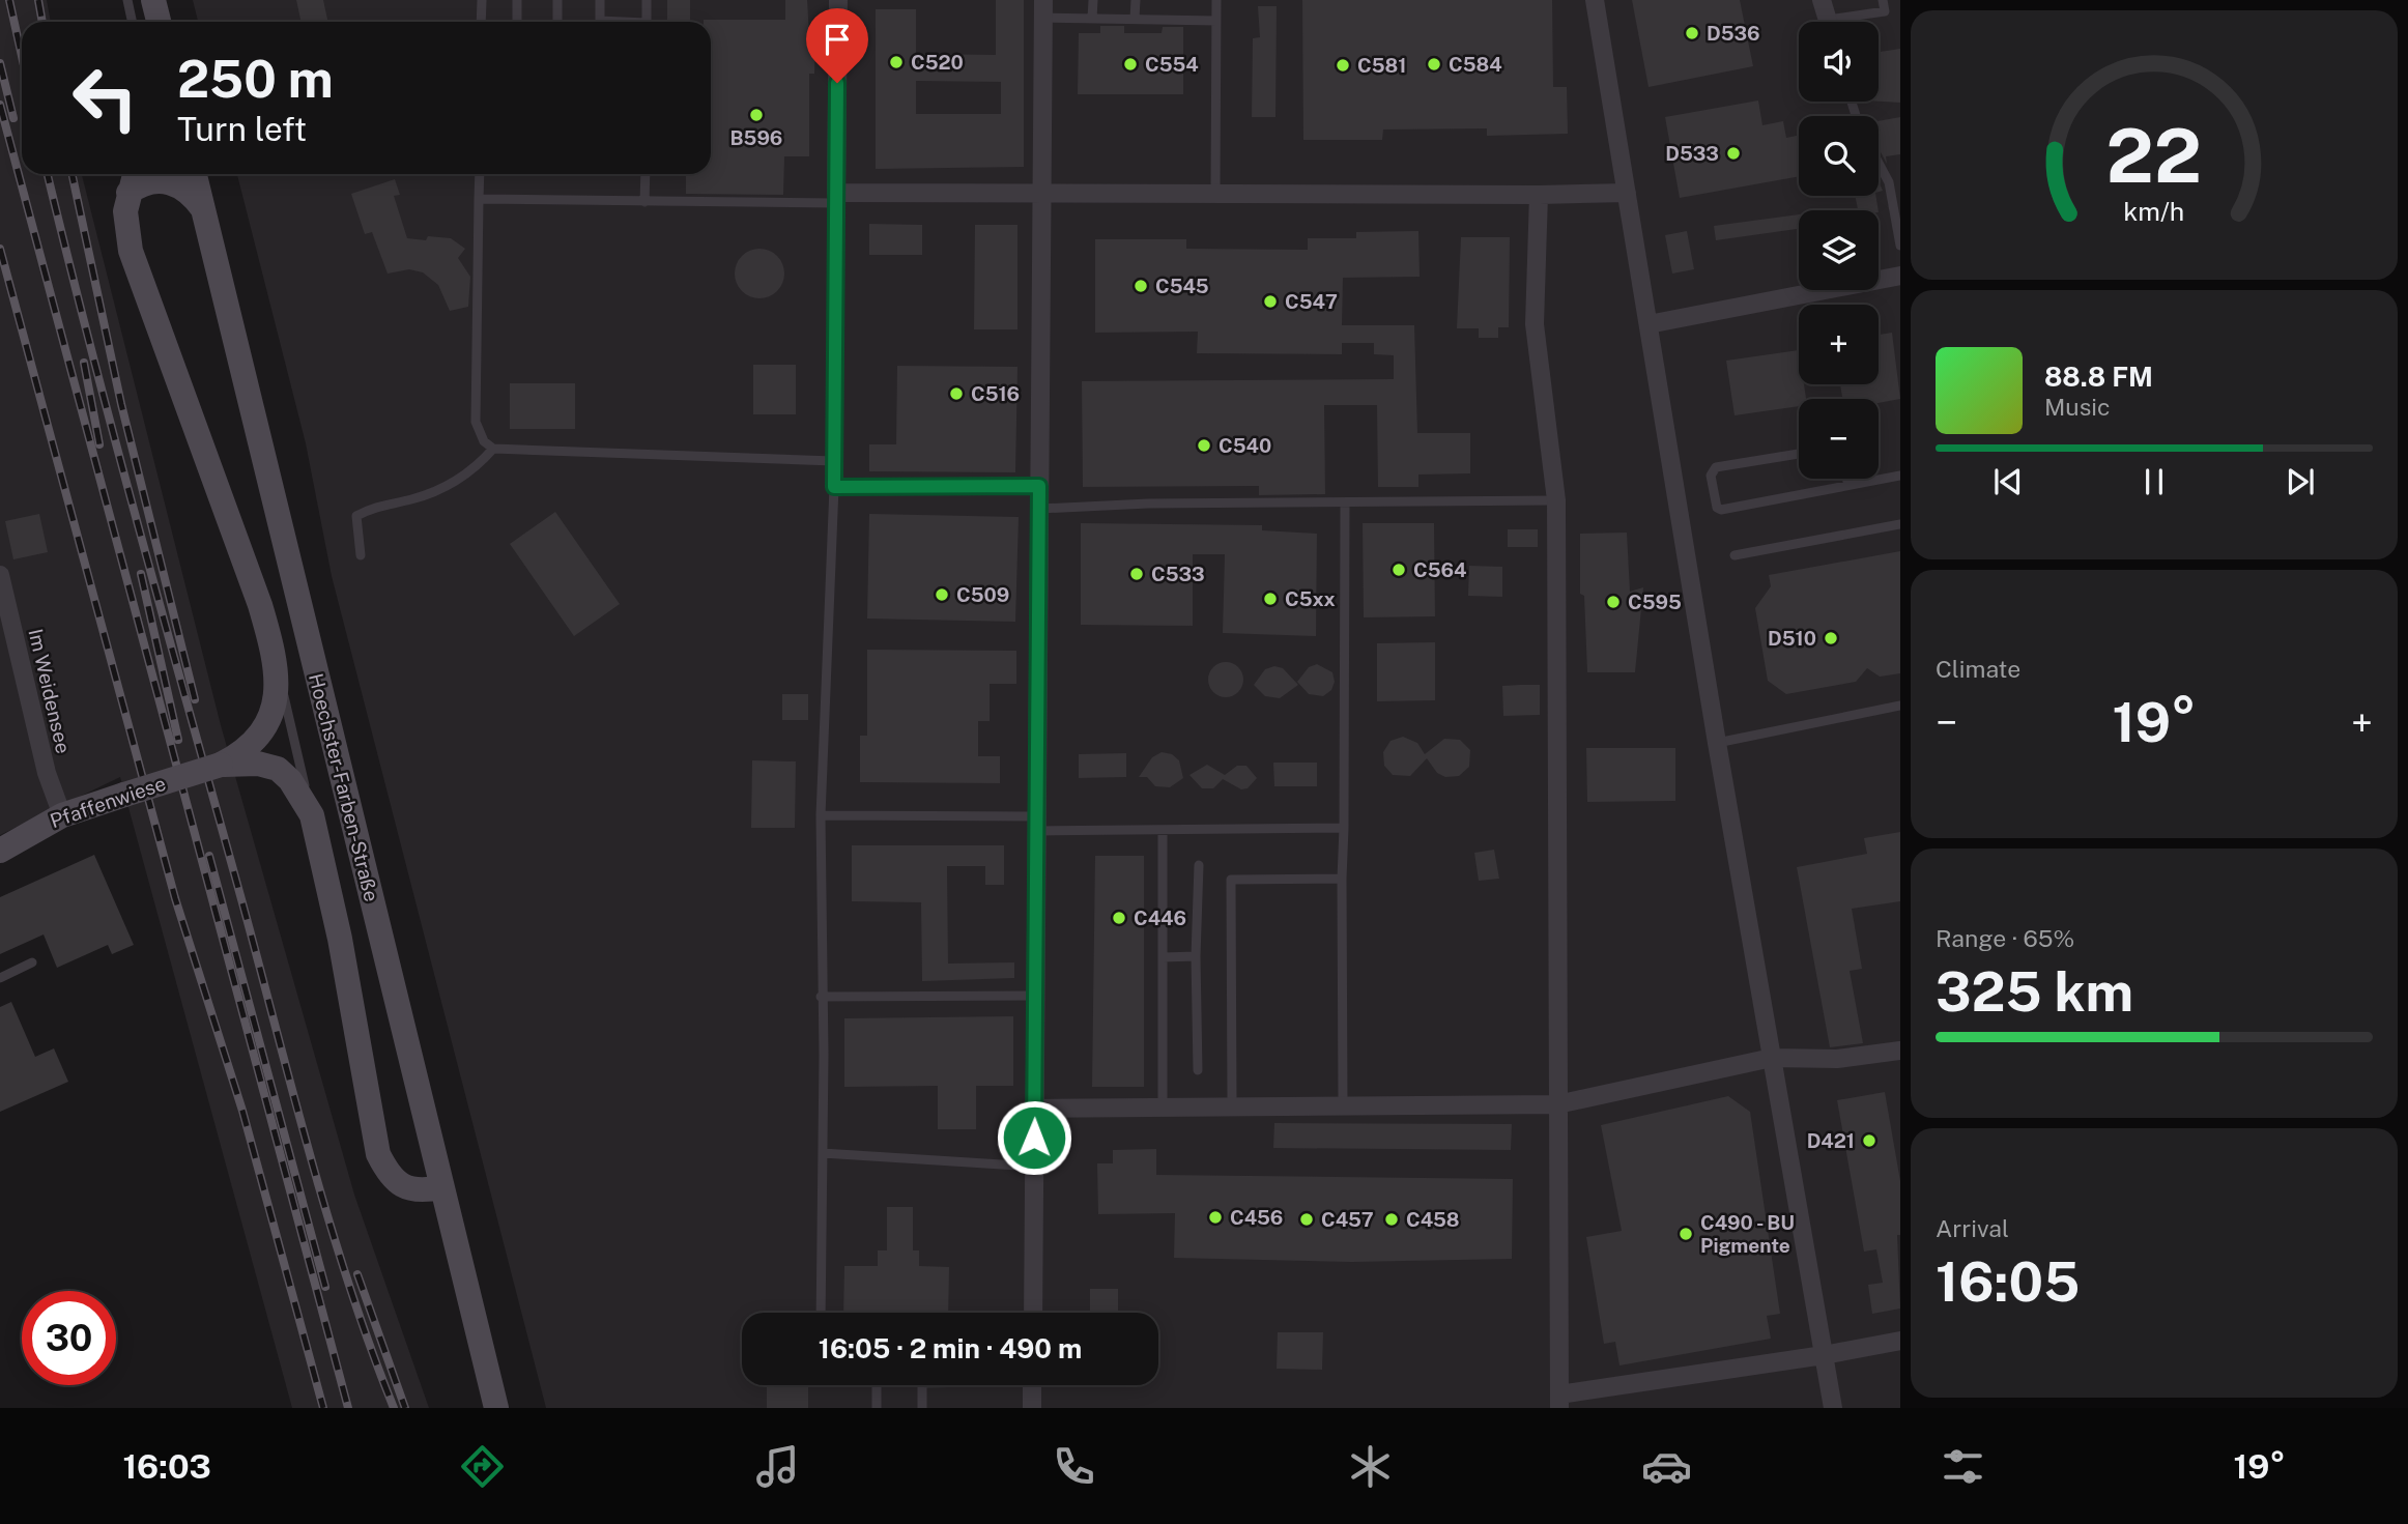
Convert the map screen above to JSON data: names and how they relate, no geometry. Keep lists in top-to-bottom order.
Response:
{
  "streets": {
    "main road": ["Hoechster-Farben-Straße", "Pfaffenwiese"],
    "street": ["Im Weidensee"]
  },
  "crossings": [
    ["Im Weidensee", "Pfaffenwiese"]
  ],
  "places": [
    "D536",
    "C520",
    "C554",
    "C584",
    "C581",
    "B596",
    "D533",
    "C545",
    "C547",
    "C516",
    "C540",
    "C564",
    "C533",
    "C509",
    "C5xx",
    "C595",
    "D510",
    "C446",
    "D421",
    "C456",
    "C457",
    "C458",
    "C490 - BU Pigmente"
  ],
  "page": {
    "map_buttons": ["+", "−"],
    "turn": ["250 m", "Turn left"],
    "song": ["88.8 FM", "Music"],
    "tile": [
      "Climate",
      ["Range · 65%", "325 km"],
      ["Arrival", "16:05"]
    ],
    "heat": ["−", "19°", "+"],
    "limit": "30",
    "trip": "16:05 · 2 min · 490 m",
    "tabs": ["16:03", "19°"],
    "gauge": ["22", "km/h"]
  }
}
